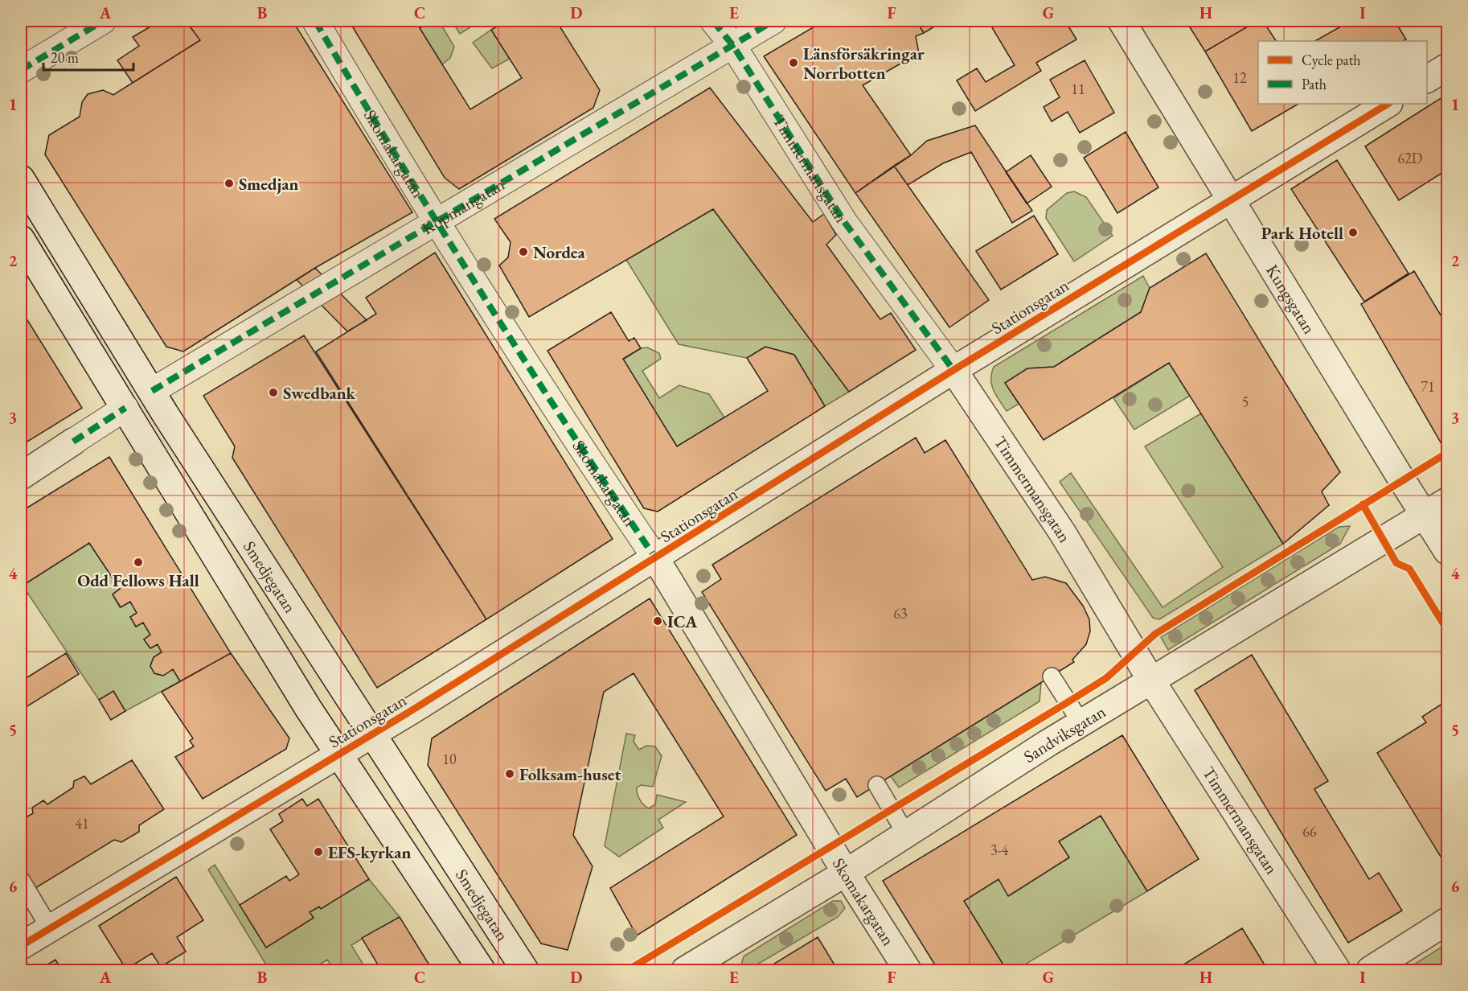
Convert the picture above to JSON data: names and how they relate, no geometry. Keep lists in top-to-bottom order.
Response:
{
  "streets": {
    "street": [
      "Skomakargatan",
      "Timmermansgatan",
      "Köpmangatan",
      "Kungsgatan",
      "Stationsgatan",
      "Smedjegatan",
      "Sandviksgatan"
    ]
  },
  "crossings": [
    ["Skomakargatan", "Köpmangatan"],
    ["Skomakargatan", "Stationsgatan"],
    ["Skomakargatan", "Sandviksgatan"],
    ["Timmermansgatan", "Köpmangatan"],
    ["Timmermansgatan", "Stationsgatan"],
    ["Timmermansgatan", "Sandviksgatan"],
    ["Köpmangatan", "Smedjegatan"],
    ["Kungsgatan", "Stationsgatan"],
    ["Kungsgatan", "Sandviksgatan"],
    ["Stationsgatan", "Smedjegatan"]
  ],
  "places": [
    "Länsförsäkringar Norrbotten",
    "Smedjan",
    "Park Hotell",
    "Nordea",
    "Swedbank",
    "Odd Fellows Hall",
    "ICA",
    "Folksam-huset",
    "EFS-kyrkan"
  ],
  "house_numbers": [
    "12",
    "11",
    "62D",
    "71",
    "5",
    "63",
    "10",
    "41",
    "66",
    "3-4"
  ],
  "legend": ["Cycle path", "Path"],
  "scale_bar": "20 m",
  "grid": {
    "columns": [
      "A",
      "B",
      "C",
      "D",
      "E",
      "F",
      "G",
      "H",
      "I"
    ],
    "rows": [
      "1",
      "2",
      "3",
      "4",
      "5",
      "6"
    ]
  }
}
